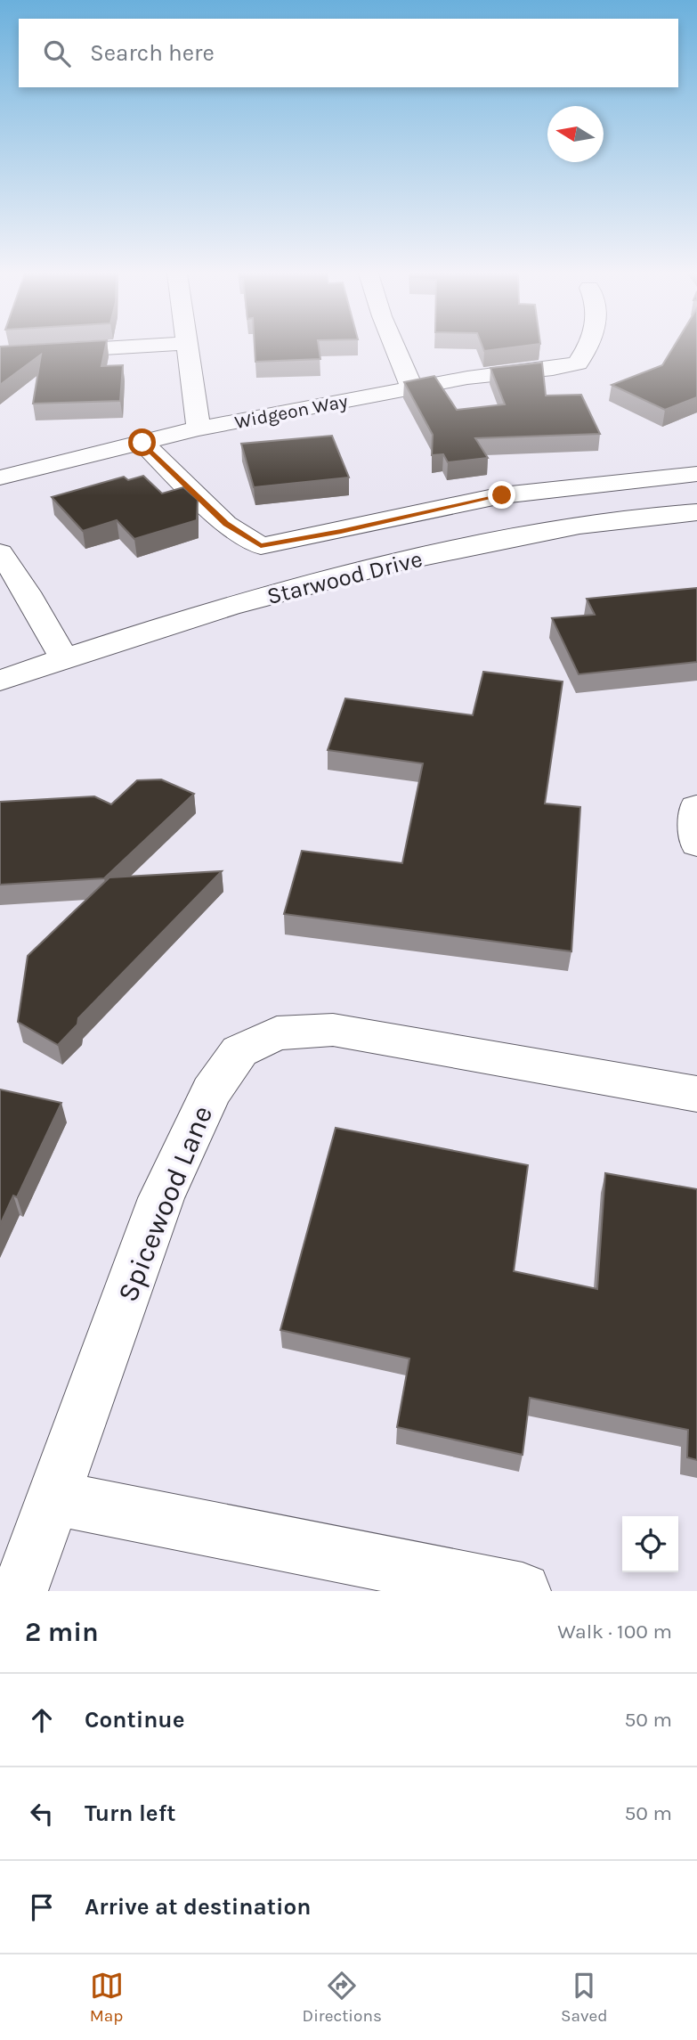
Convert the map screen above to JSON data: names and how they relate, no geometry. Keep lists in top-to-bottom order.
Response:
{
  "streets": {
    "street": ["Widgeon Way", "Starwood Drive", "Spicewood Lane"]
  },
  "north": "left",
  "page": {
    "search": "Search here",
    "heading": ["2 min", "Walk · 100 m"],
    "list": [
      ["Continue", "50 m"],
      ["Turn left", "50 m"],
      "Arrive at destination"
    ],
    "nav": ["Map", "Directions", "Saved"]
  }
}
